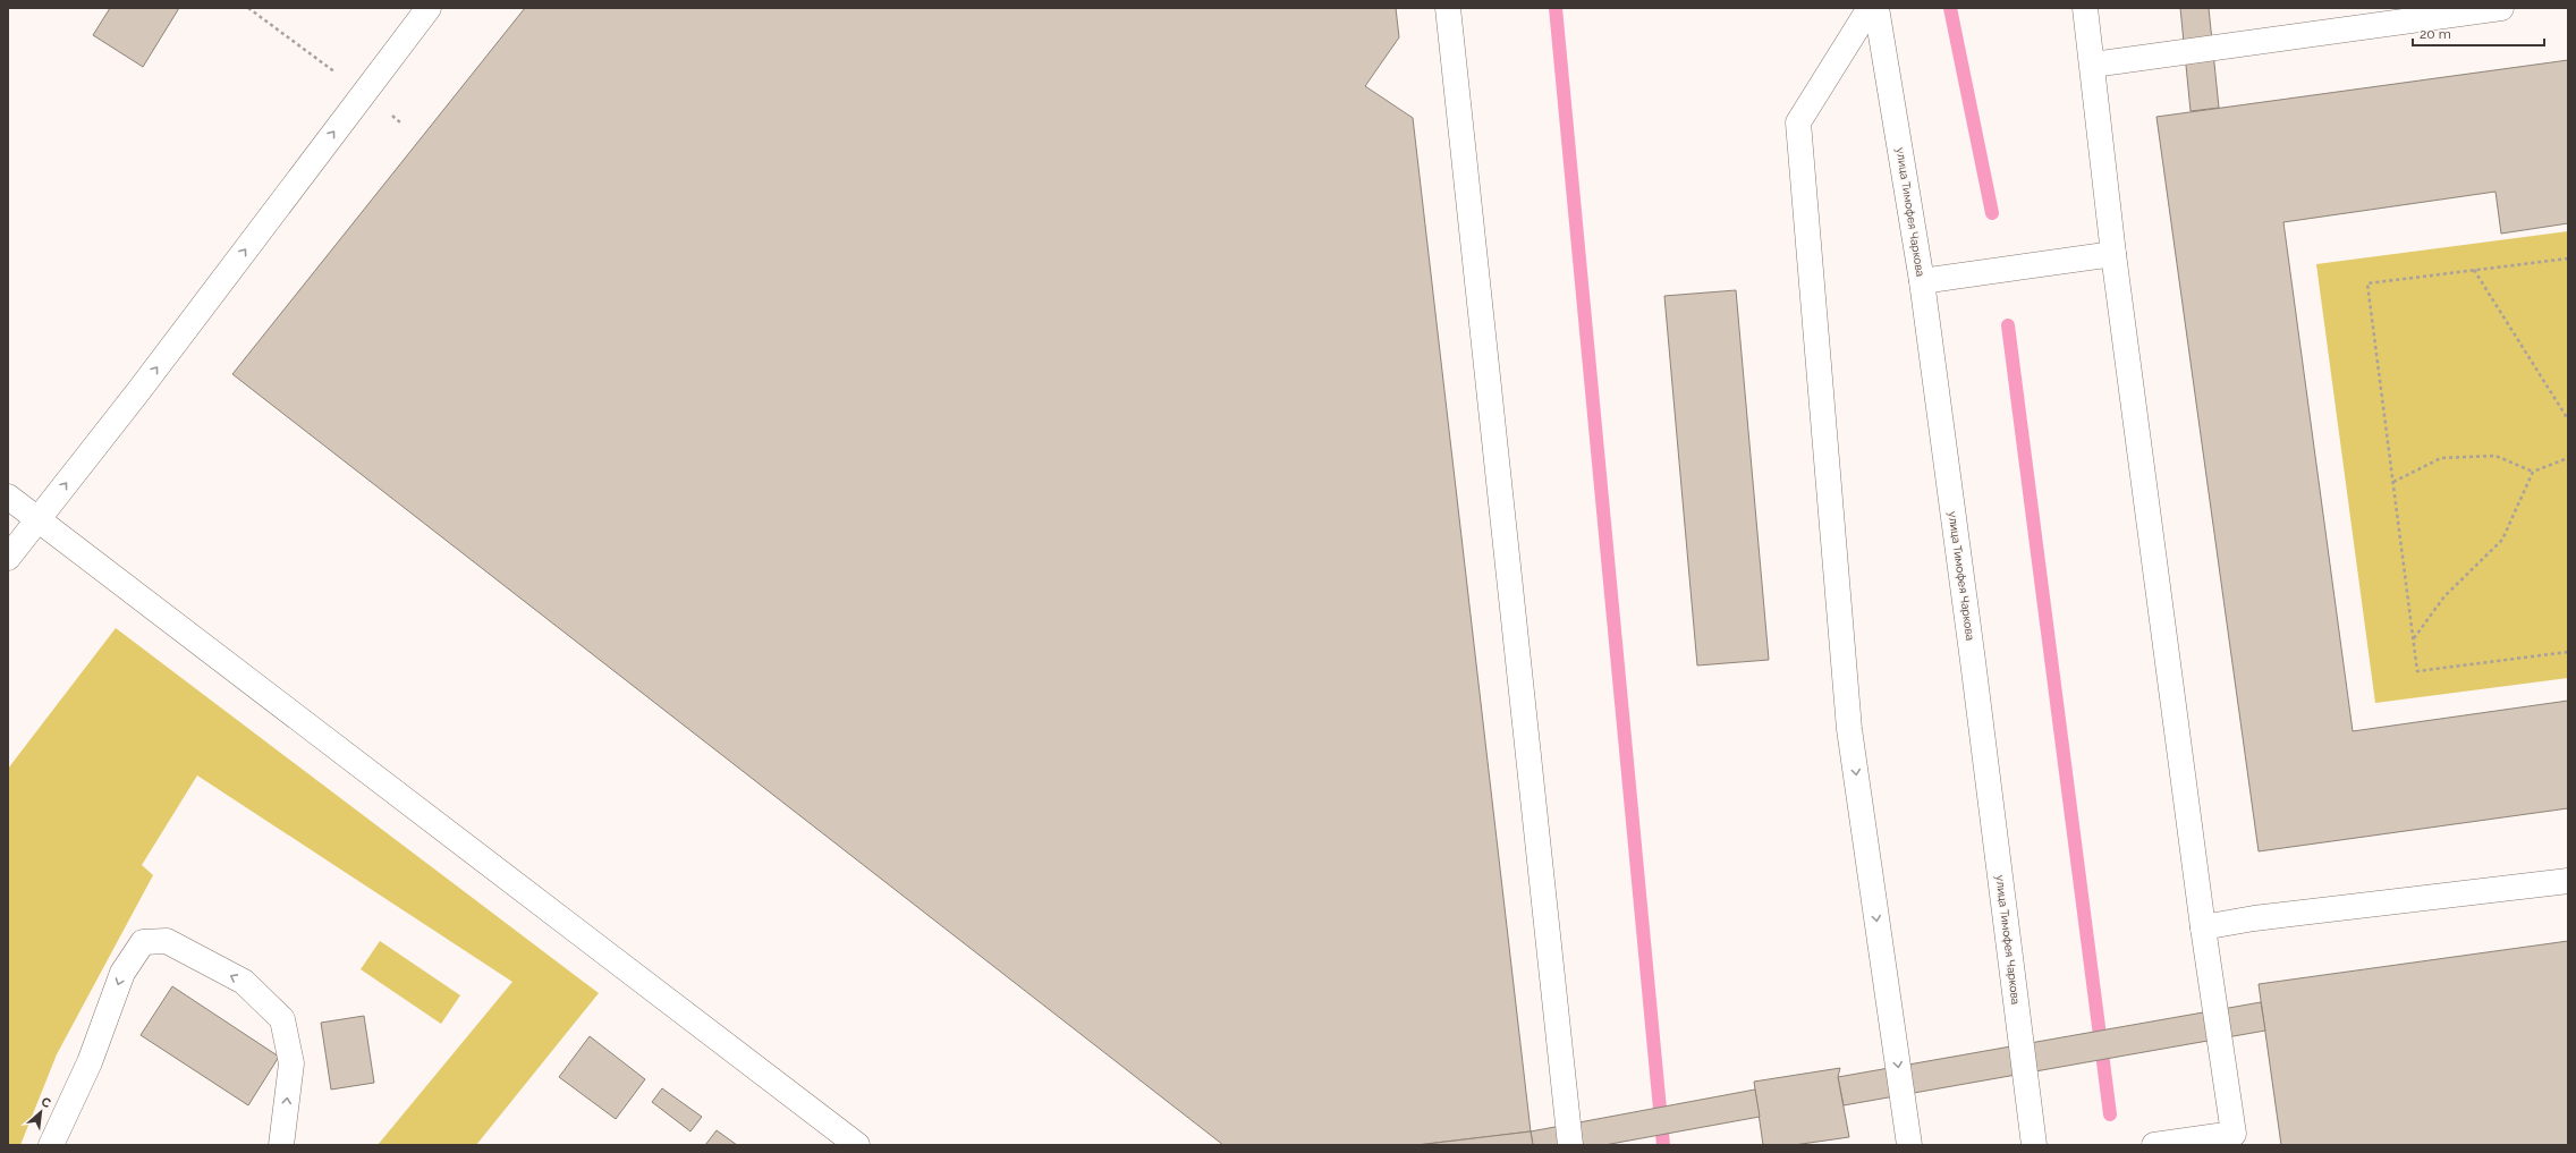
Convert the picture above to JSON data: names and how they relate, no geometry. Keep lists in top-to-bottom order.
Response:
{
  "streets": {
    "main road": ["улица Тимофея Чаркова"]
  },
  "scale_bar": "20 m",
  "north": "top right"
}
